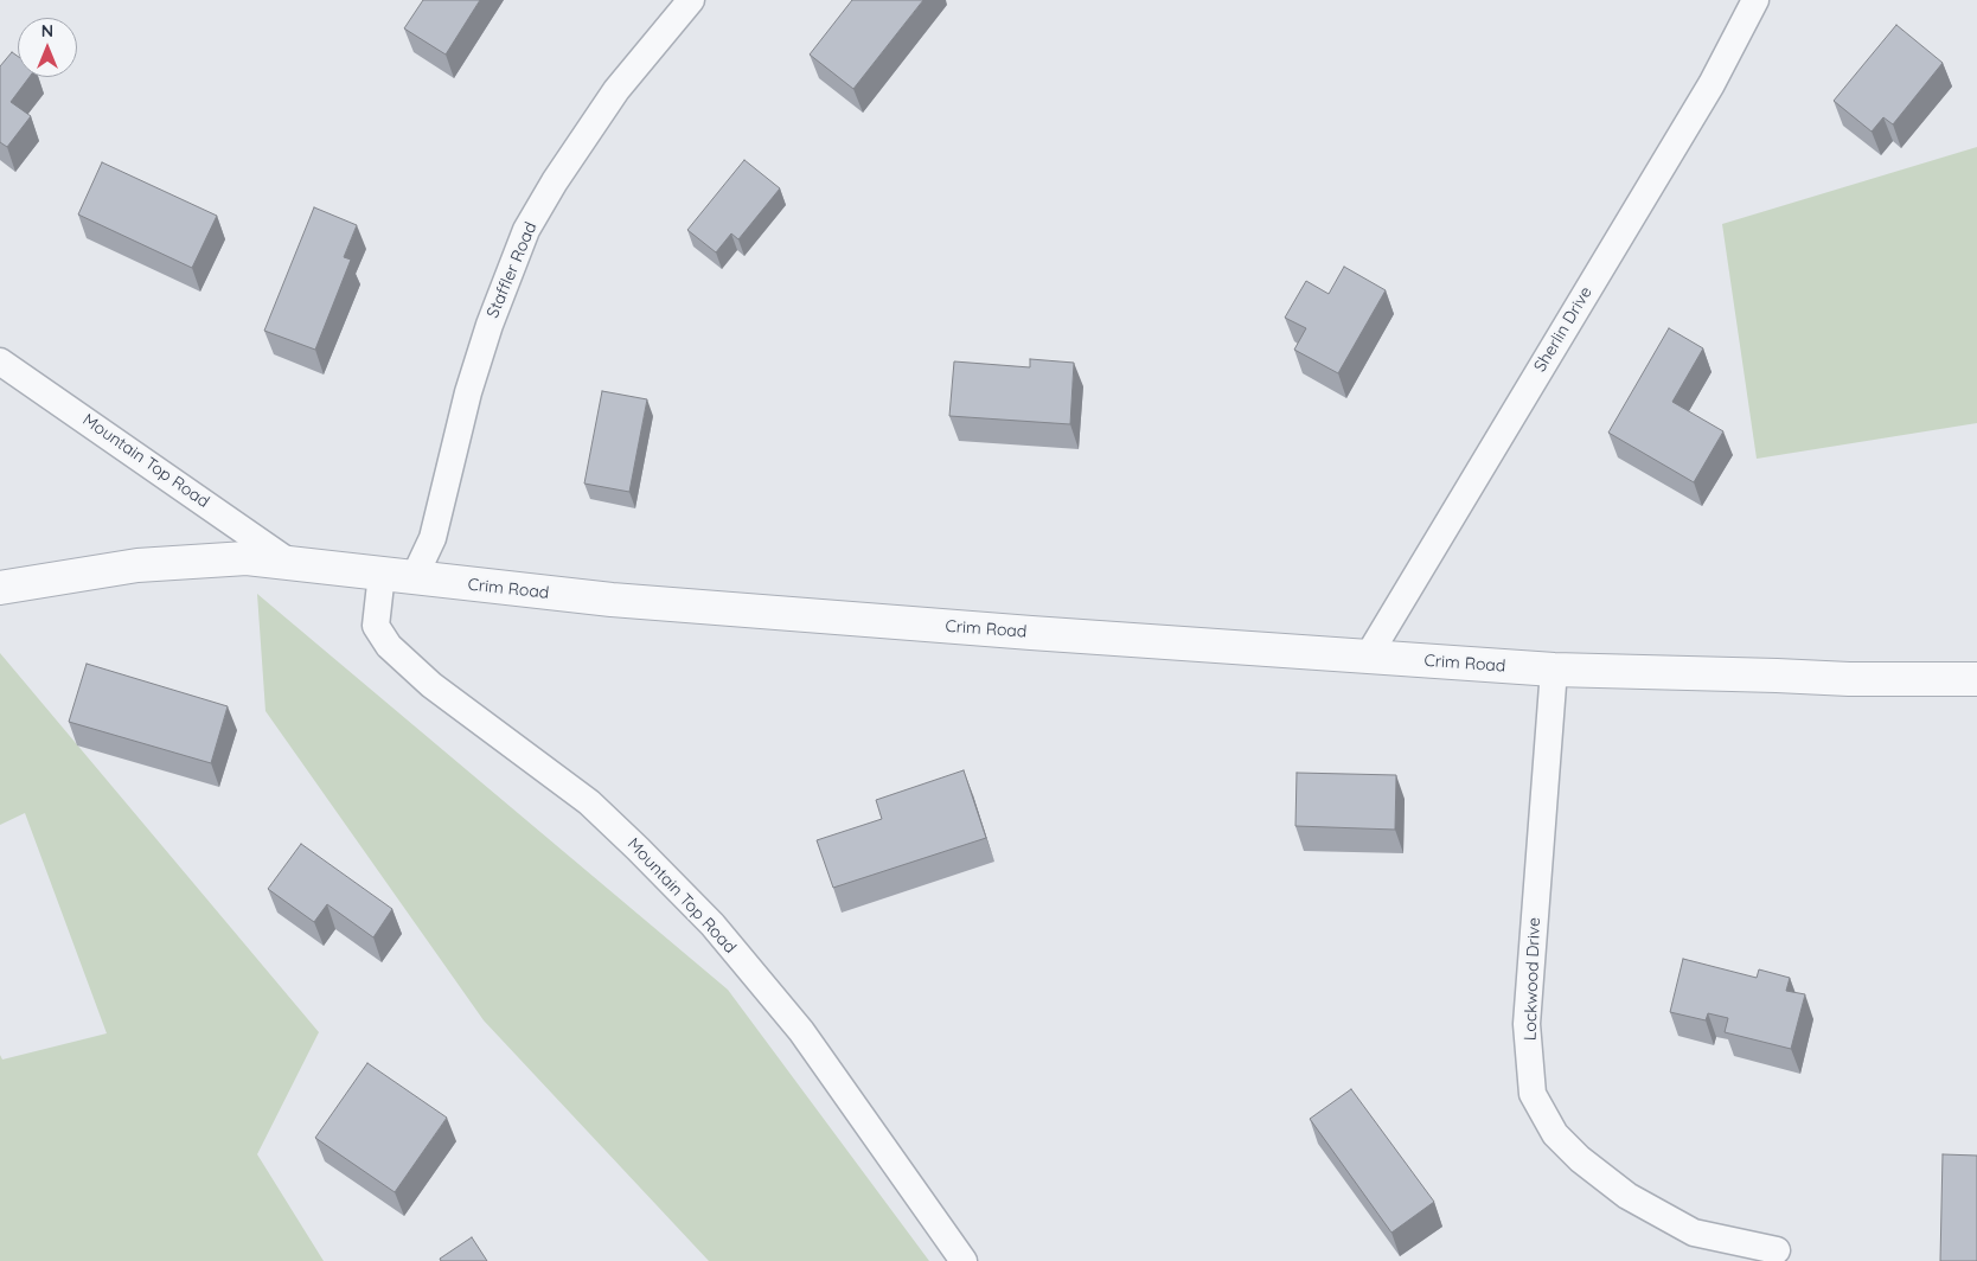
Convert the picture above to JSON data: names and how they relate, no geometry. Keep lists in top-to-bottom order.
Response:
{
  "streets": {
    "street": [
      "Staffler Road",
      "Sherlin Drive",
      "Mountain Top Road",
      "Crim Road",
      "Lockwood Drive"
    ]
  },
  "crossings": [
    ["Staffler Road", "Crim Road"],
    ["Sherlin Drive", "Crim Road"],
    ["Mountain Top Road", "Crim Road"],
    ["Crim Road", "Lockwood Drive"]
  ],
  "north": "top"
}
